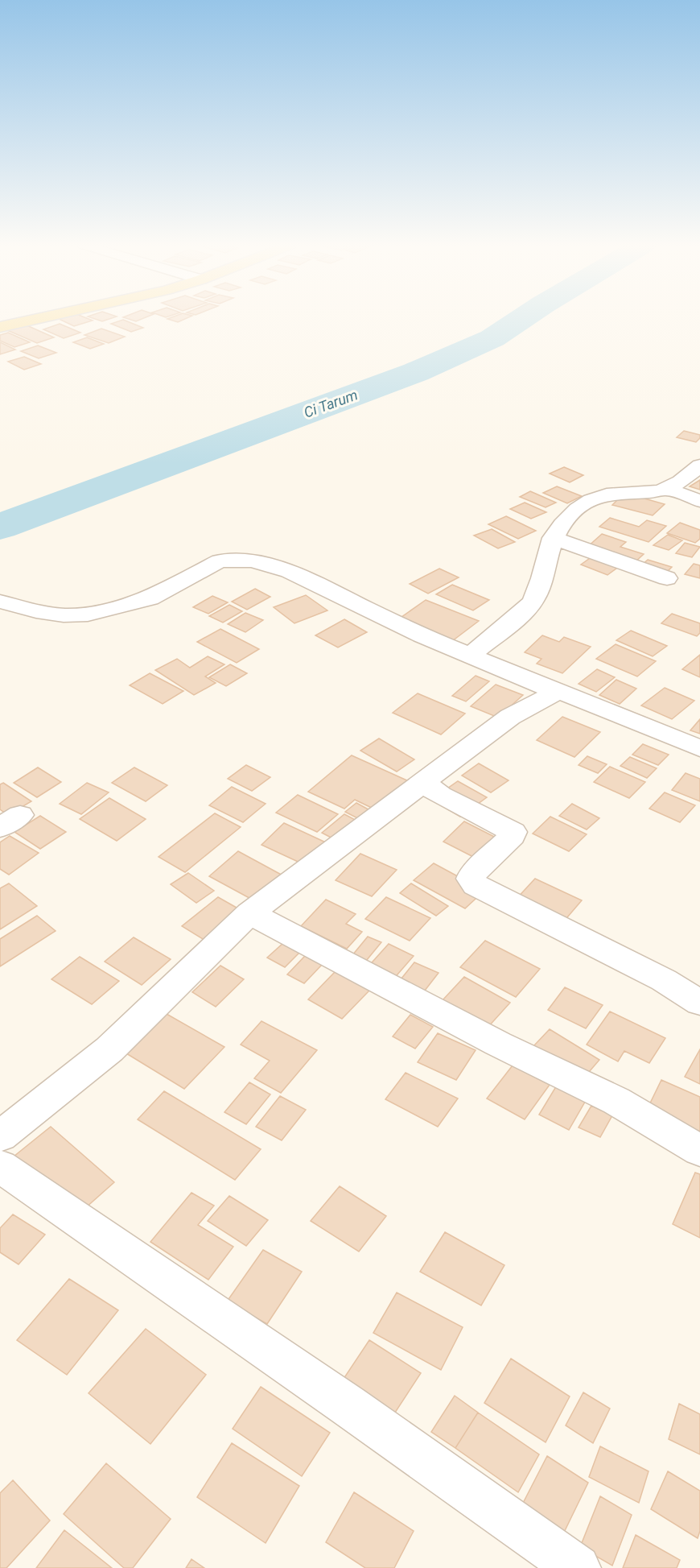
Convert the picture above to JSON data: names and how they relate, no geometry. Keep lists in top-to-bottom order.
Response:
{
  "water": ["Ci Tarum"]
}
